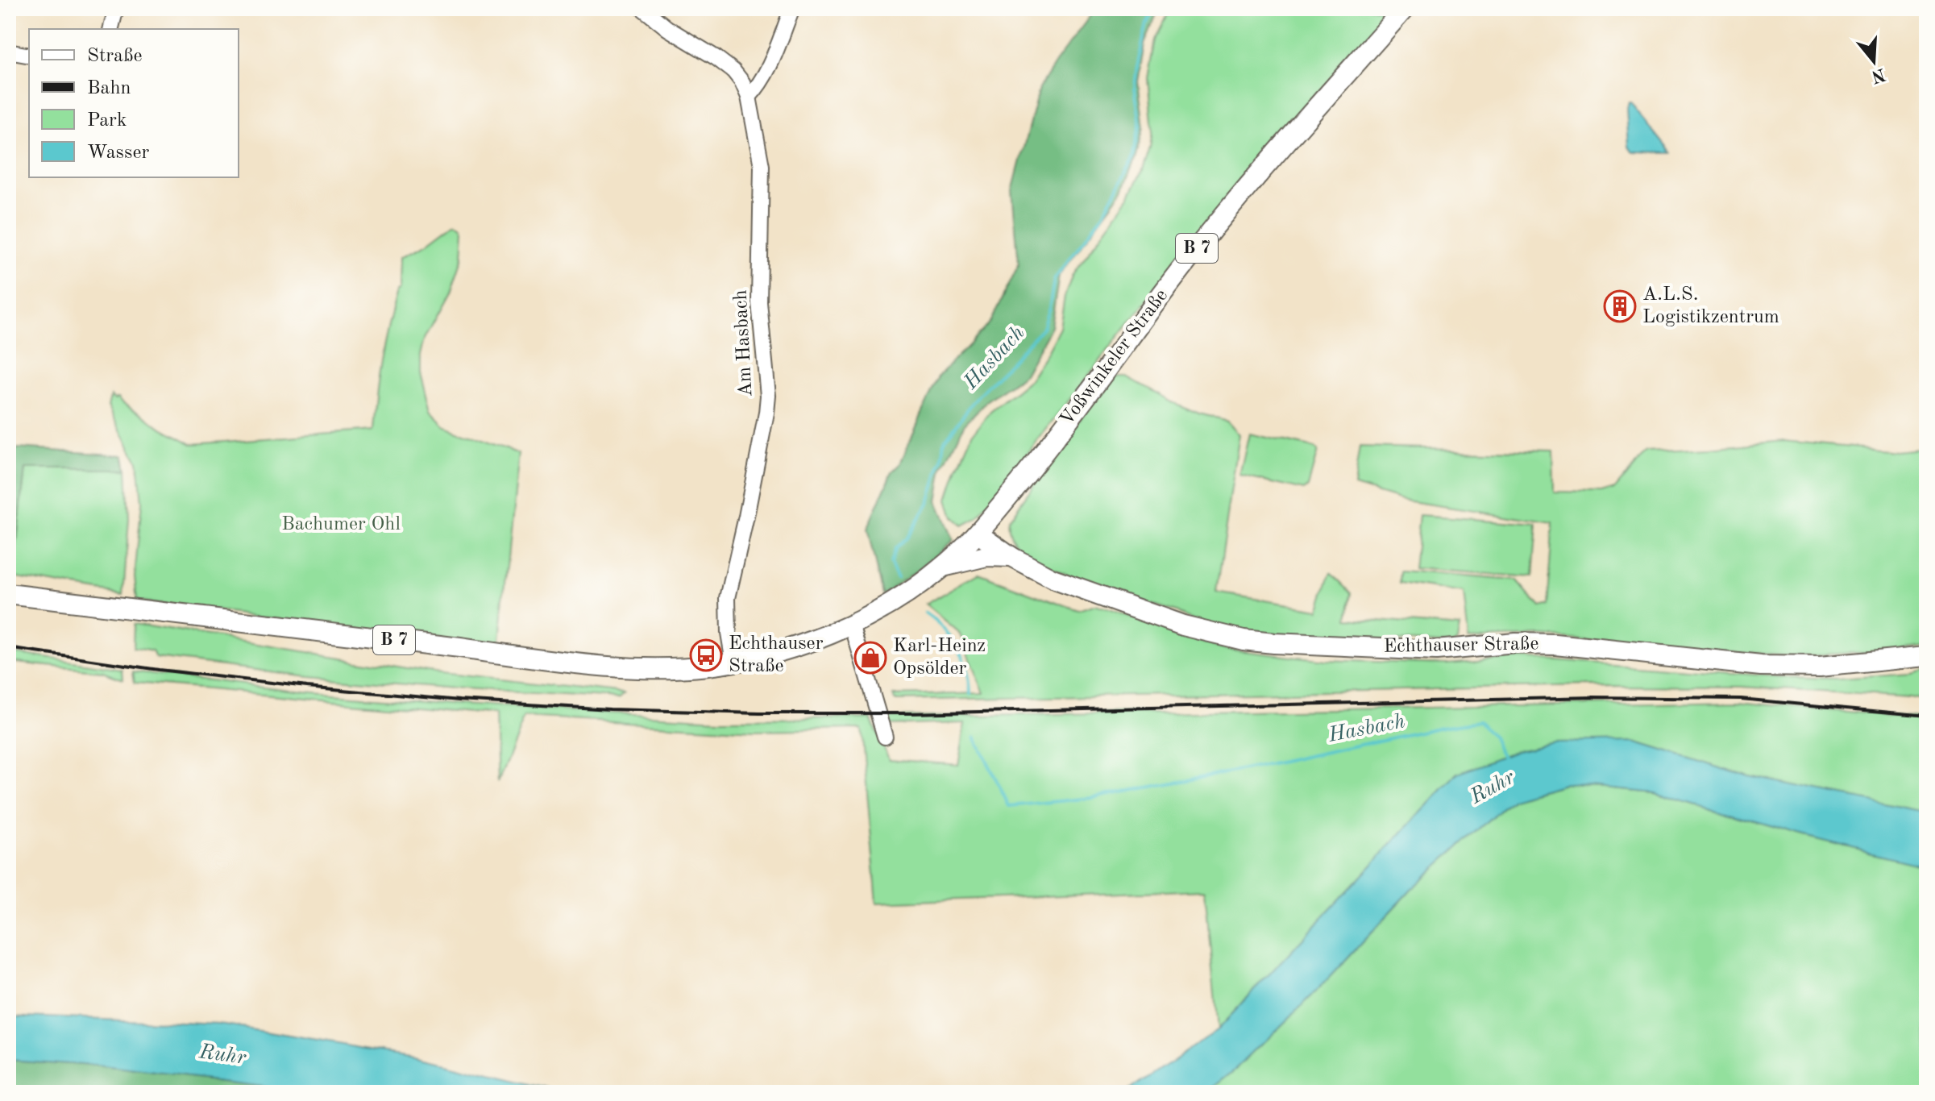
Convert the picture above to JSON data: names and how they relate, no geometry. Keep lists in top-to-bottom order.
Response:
{
  "streets": {
    "main road": ["B 7", "Voßwinkeler Straße", "Echthauser Straße"],
    "street": ["Am Hasbach"]
  },
  "crossings": [
    ["B 7", "Am Hasbach"],
    ["B 7", "Voßwinkeler Straße"],
    ["B 7", "Echthauser Straße"],
    ["Voßwinkeler Straße", "Echthauser Straße"]
  ],
  "water": ["Hasbach", "Ruhr"],
  "parks": ["Bachumer Ohl"],
  "places": {
    "building": ["A.L.S. Logistikzentrum"],
    "bus stop": ["Echthauser Straße"],
    "shop": ["Karl-Heinz Opsölder"]
  },
  "legend": [
    "Straße",
    "Bahn",
    "Park",
    "Wasser"
  ],
  "north": "bottom"
}
